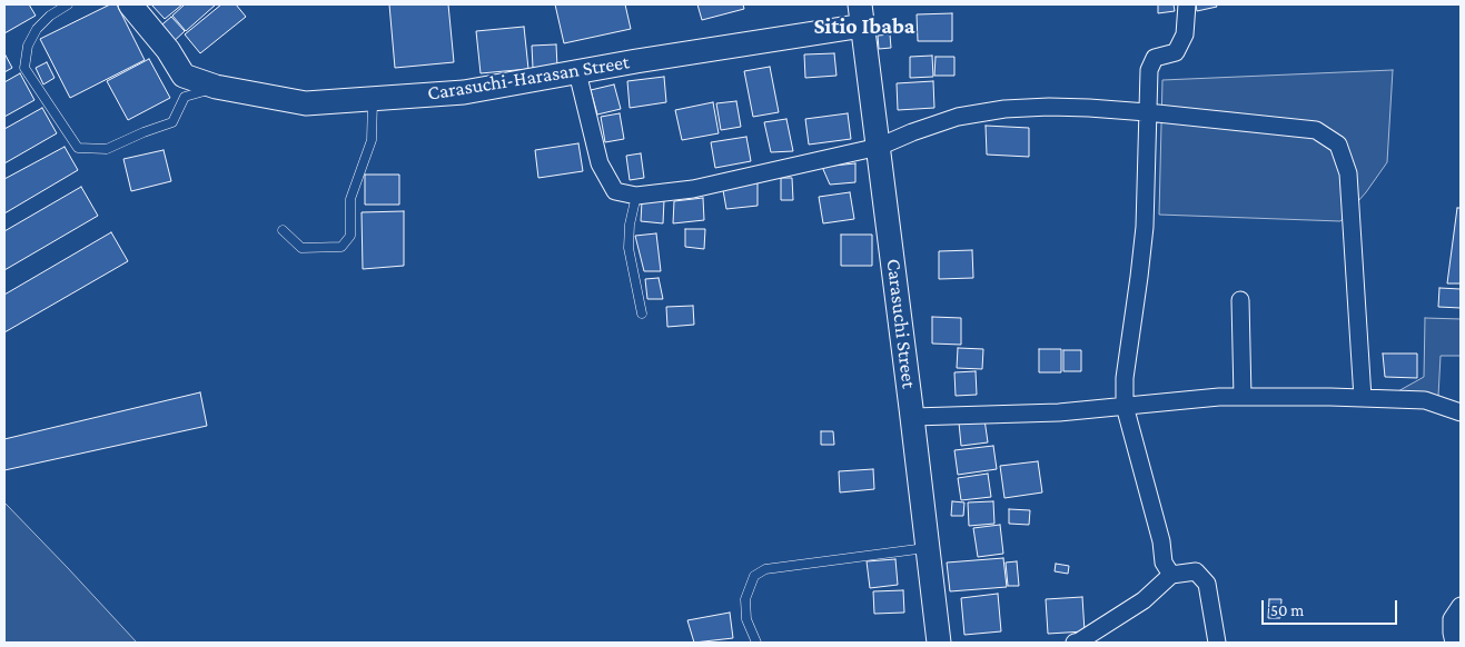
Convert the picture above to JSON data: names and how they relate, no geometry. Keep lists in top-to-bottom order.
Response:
{
  "streets": {
    "street": ["Carasuchi-Harasan Street", "Carasuchi Street"]
  },
  "crossings": [
    ["Carasuchi-Harasan Street", "Carasuchi Street"]
  ],
  "districts": ["Sitio Ibaba"],
  "scale_bar": "50 m"
}
